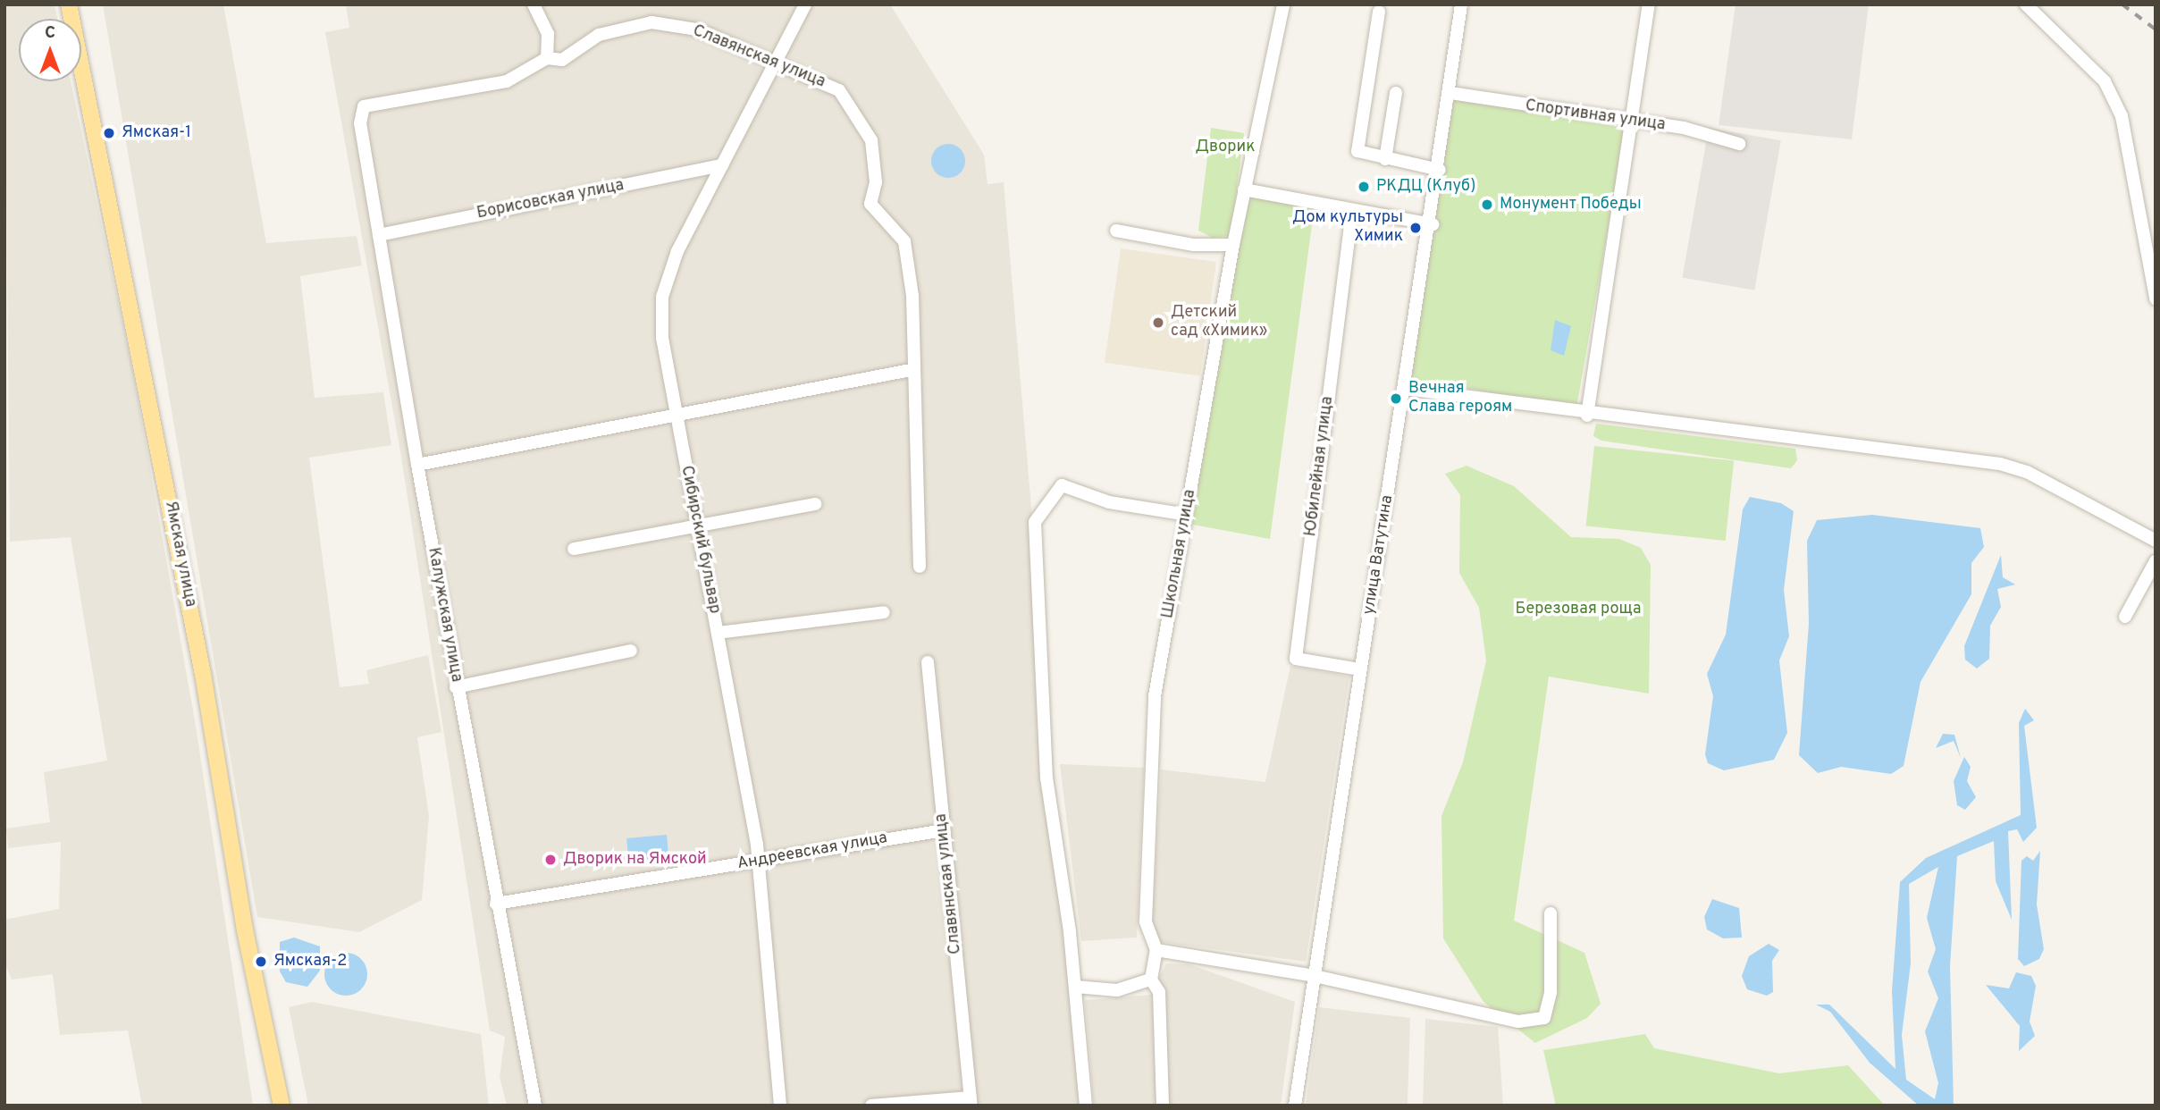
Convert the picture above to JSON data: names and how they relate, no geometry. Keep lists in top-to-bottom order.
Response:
{
  "streets": {
    "main road": ["Ямская улица"],
    "street": [
      "Славянская улица",
      "Спортивная улица",
      "Борисовская улица",
      "Юбилейная улица",
      "Сибирский бульвар",
      "Школьная улица",
      "улица Ватутина",
      "Калужская улица",
      "Андреевская улица"
    ]
  },
  "crossings": [
    ["Славянская улица", "Сибирский бульвар"],
    ["Славянская улица", "Калужская улица"],
    ["Славянская улица", "Андреевская улица"],
    ["Спортивная улица", "улица Ватутина"],
    ["Борисовская улица", "Сибирский бульвар"],
    ["Борисовская улица", "Калужская улица"],
    ["Юбилейная улица", "улица Ватутина"],
    ["Сибирский бульвар", "Андреевская улица"],
    ["Калужская улица", "Андреевская улица"]
  ],
  "parks": ["Дворик", "Березовая роща"],
  "places": [
    "Ямская-1",
    "РКДЦ (Клуб)",
    "Монумент Победы",
    "Дом культуры Химик",
    "Детский сад «Химик»",
    "Вечная Слава героям",
    "Дворик на Ямской",
    "Ямская-2"
  ],
  "north": "top"
}
